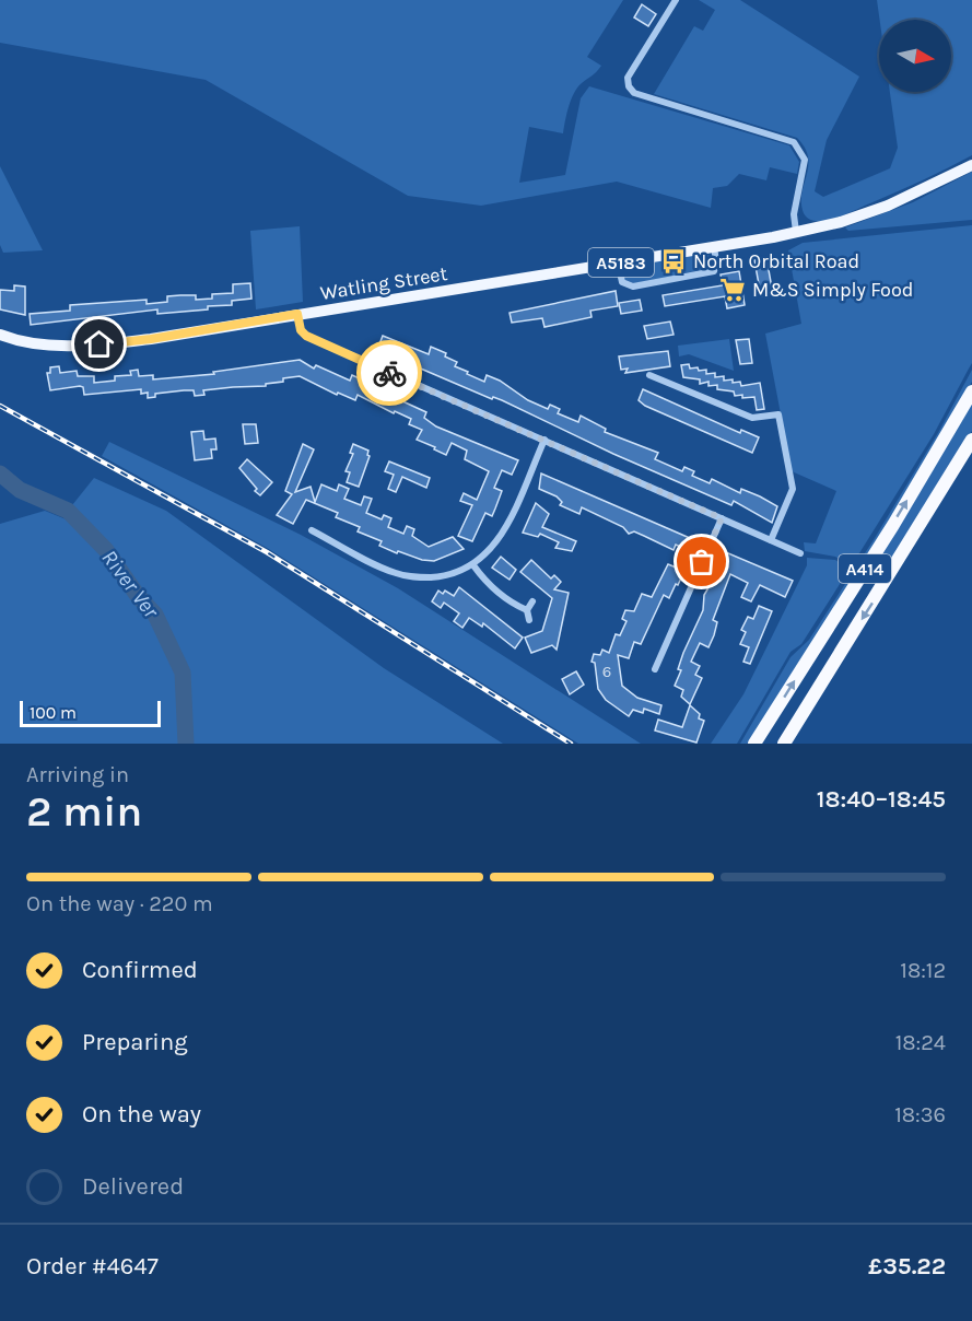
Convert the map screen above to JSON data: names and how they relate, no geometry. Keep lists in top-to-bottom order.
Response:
{
  "streets": {
    "highway": ["A414"],
    "main road": ["A5183", "Watling Street"]
  },
  "water": ["River Ver"],
  "places": {
    "bus stop": ["North Orbital Road"],
    "supermarket": ["M&S Simply Food"]
  },
  "house_numbers": ["6"],
  "scale_bar": "100 m",
  "north": "right",
  "page": {
    "scale": "100 m",
    "heading": ["2 min", "Arriving in", "18:40–18:45"],
    "panel": ["Order #4647", "£35.22"],
    "bar": "On the way · 220 m",
    "list": [
      ["Confirmed", "18:12"],
      ["Preparing", "18:24"],
      ["On the way", "18:36"],
      "Delivered"
    ]
  }
}
